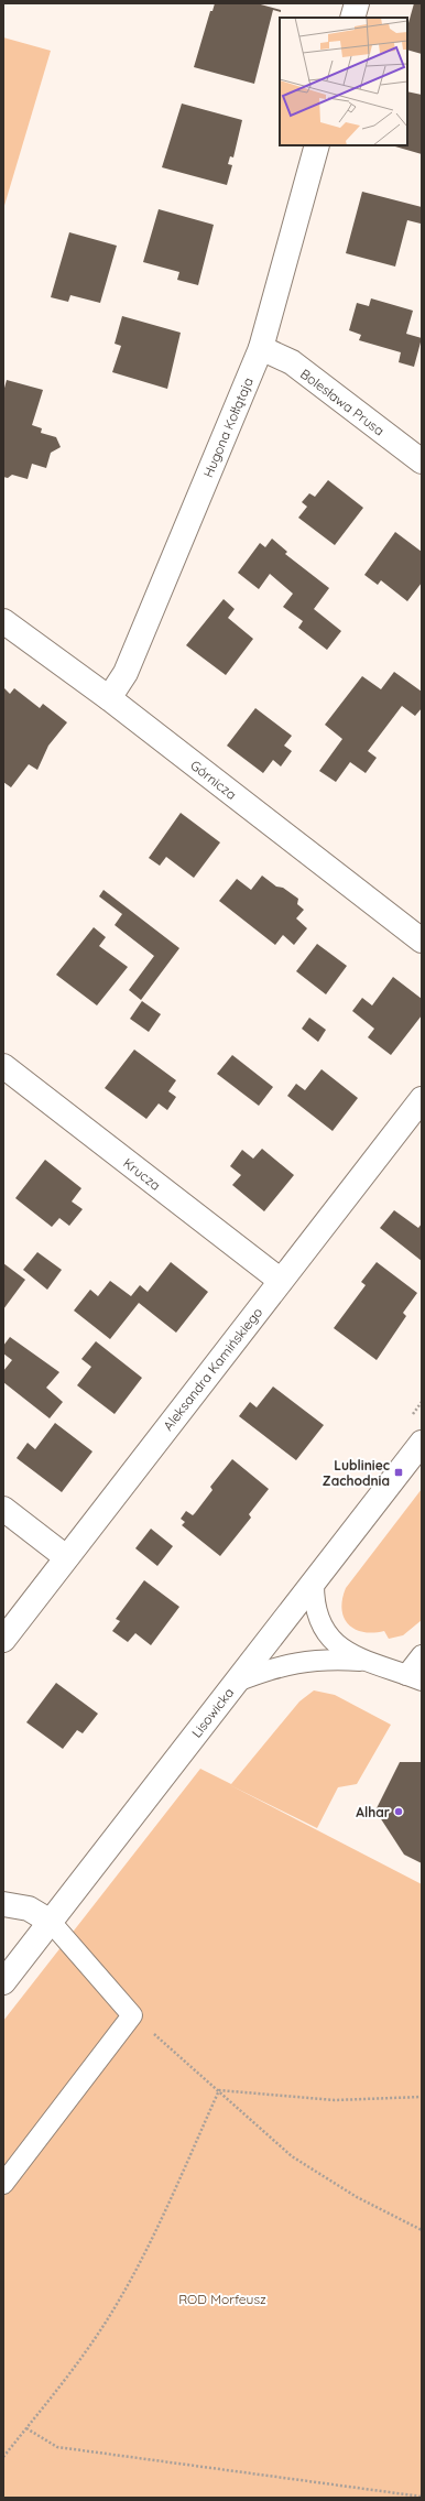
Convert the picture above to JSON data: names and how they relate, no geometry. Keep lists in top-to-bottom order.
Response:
{
  "streets": {
    "street": [
      "Bolesława Prusa",
      "Hugona Kołłątaja",
      "Górnicza",
      "Krucza",
      "Aleksandra Kamińskiego",
      "Lisowicka"
    ]
  },
  "crossings": [
    ["Bolesława Prusa", "Hugona Kołłątaja"],
    ["Hugona Kołłątaja", "Górnicza"],
    ["Krucza", "Aleksandra Kamińskiego"]
  ],
  "parks": ["ROD Morfeusz"],
  "places": {
    "transit": ["Lubliniec Zachodnia"],
    "other": ["Alhar"]
  }
}
